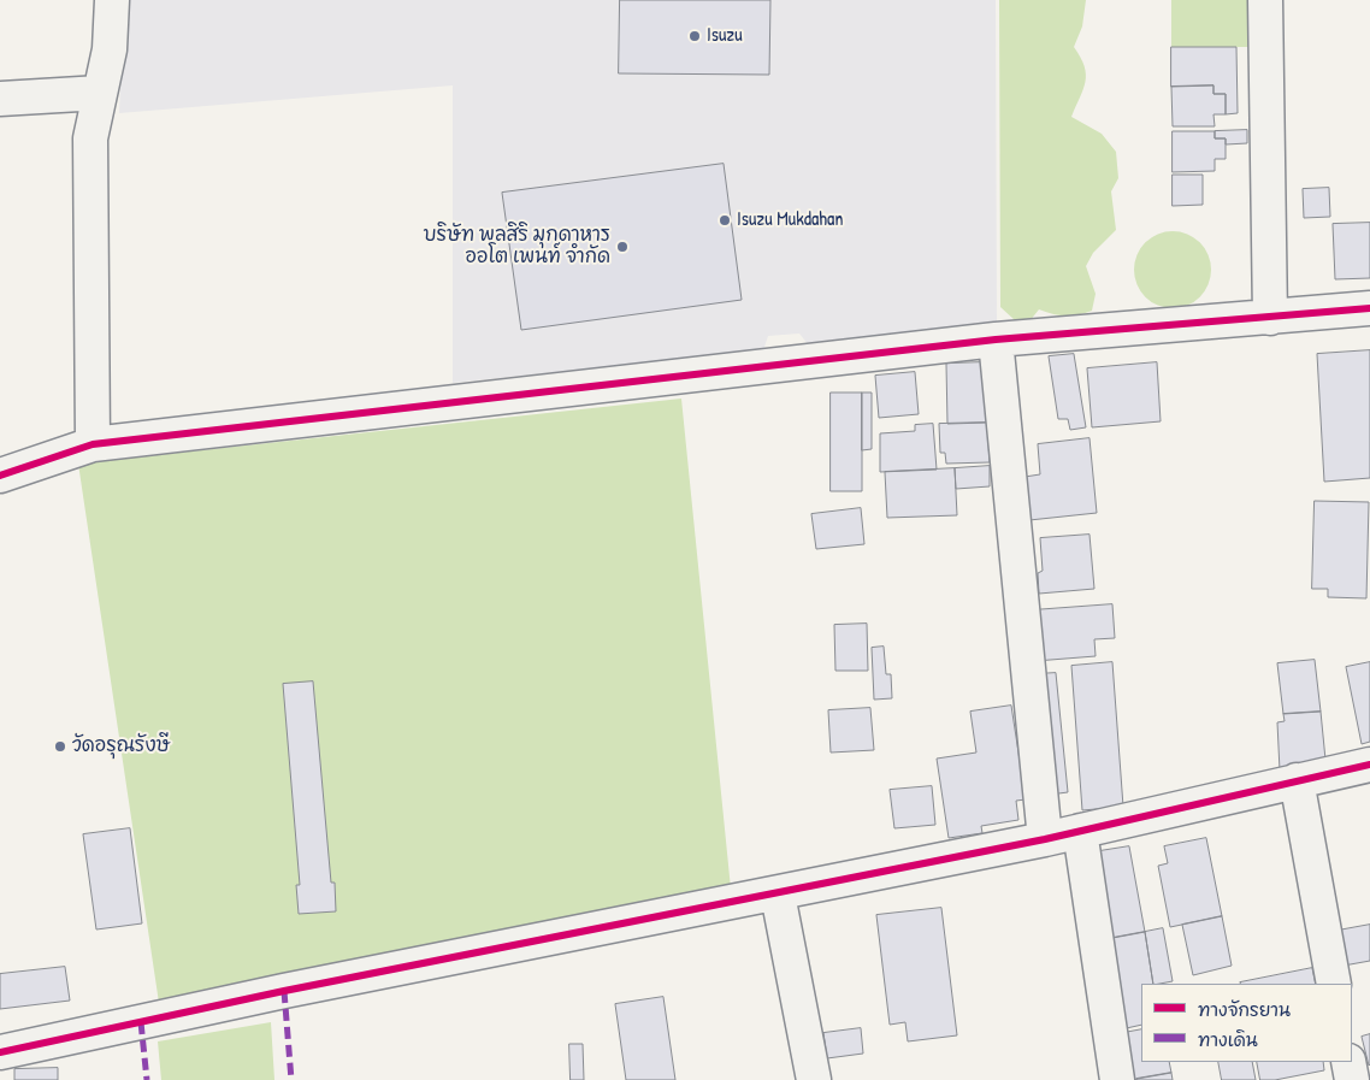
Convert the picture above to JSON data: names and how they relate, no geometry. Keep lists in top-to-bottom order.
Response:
{
  "places": [
    "Isuzu",
    "Isuzu Mukdahan",
    "บริษัท พลสิริ มุกดาหาร ออโต เพนท์ จำกัด",
    "วัดอรุณรังษี"
  ],
  "legend": ["ทางจักรยาน", "ทางเดิน"]
}
